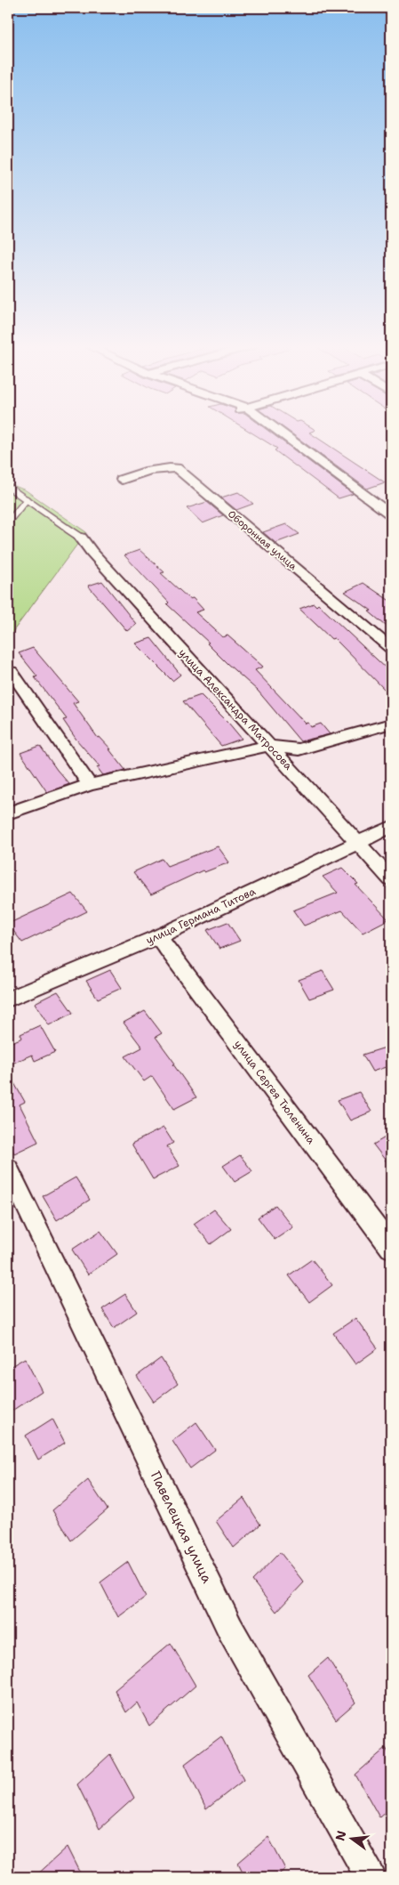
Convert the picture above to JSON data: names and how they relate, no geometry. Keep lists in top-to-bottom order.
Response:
{
  "streets": {
    "street": [
      "Оборонная улица",
      "улица Александра Матросова",
      "улица Германа Титова",
      "улица Сергея Тюленина",
      "Павелецкая улица"
    ]
  },
  "crossings": [
    ["улица Александра Матросова", "улица Германа Титова"],
    ["улица Германа Титова", "улица Сергея Тюленина"]
  ],
  "north": "left"
}
